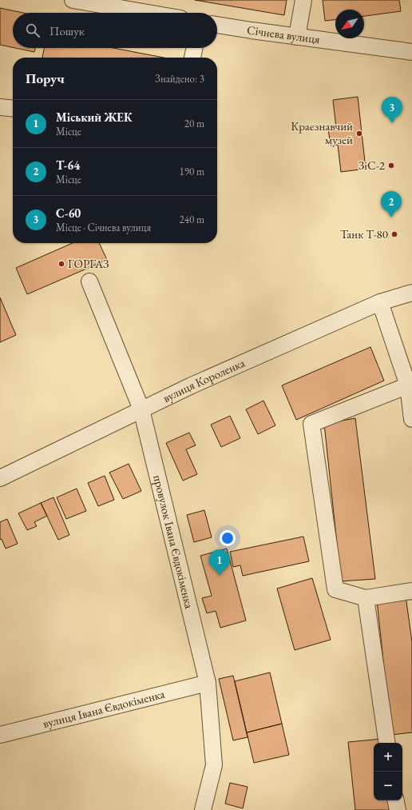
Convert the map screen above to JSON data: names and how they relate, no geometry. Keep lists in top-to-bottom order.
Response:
{
  "streets": {
    "street": [
      "Січнева вулиця",
      "вулиця Короленка",
      "провулок Івана Євдокіменка",
      "вулиця Івана Євдокіменка"
    ]
  },
  "crossings": [
    ["вулиця Короленка", "провулок Івана Євдокіменка"],
    ["провулок Івана Євдокіменка", "вулиця Івана Євдокіменка"]
  ],
  "places": [
    "Краєзнавчий музей",
    "ЗіС-2",
    "Танк Т-80",
    "ГОРГАЗ"
  ],
  "north": "bottom left",
  "page": {
    "search": "Пошук",
    "heading": ["Поруч", "Знайдено: 3"],
    "pins": ["3", "2", "1"],
    "list": [
      {
        "mark": "1",
        "name": "Міський ЖЕК",
        "note": "Місце",
        "value": "20 m"
      },
      {
        "mark": "2",
        "name": "Т-64",
        "note": "Місце",
        "value": "190 m"
      },
      {
        "mark": "3",
        "name": "С-60",
        "note": "Місце · Січнева вулиця",
        "value": "240 m"
      }
    ],
    "map_buttons": ["+", "−"]
  }
}
